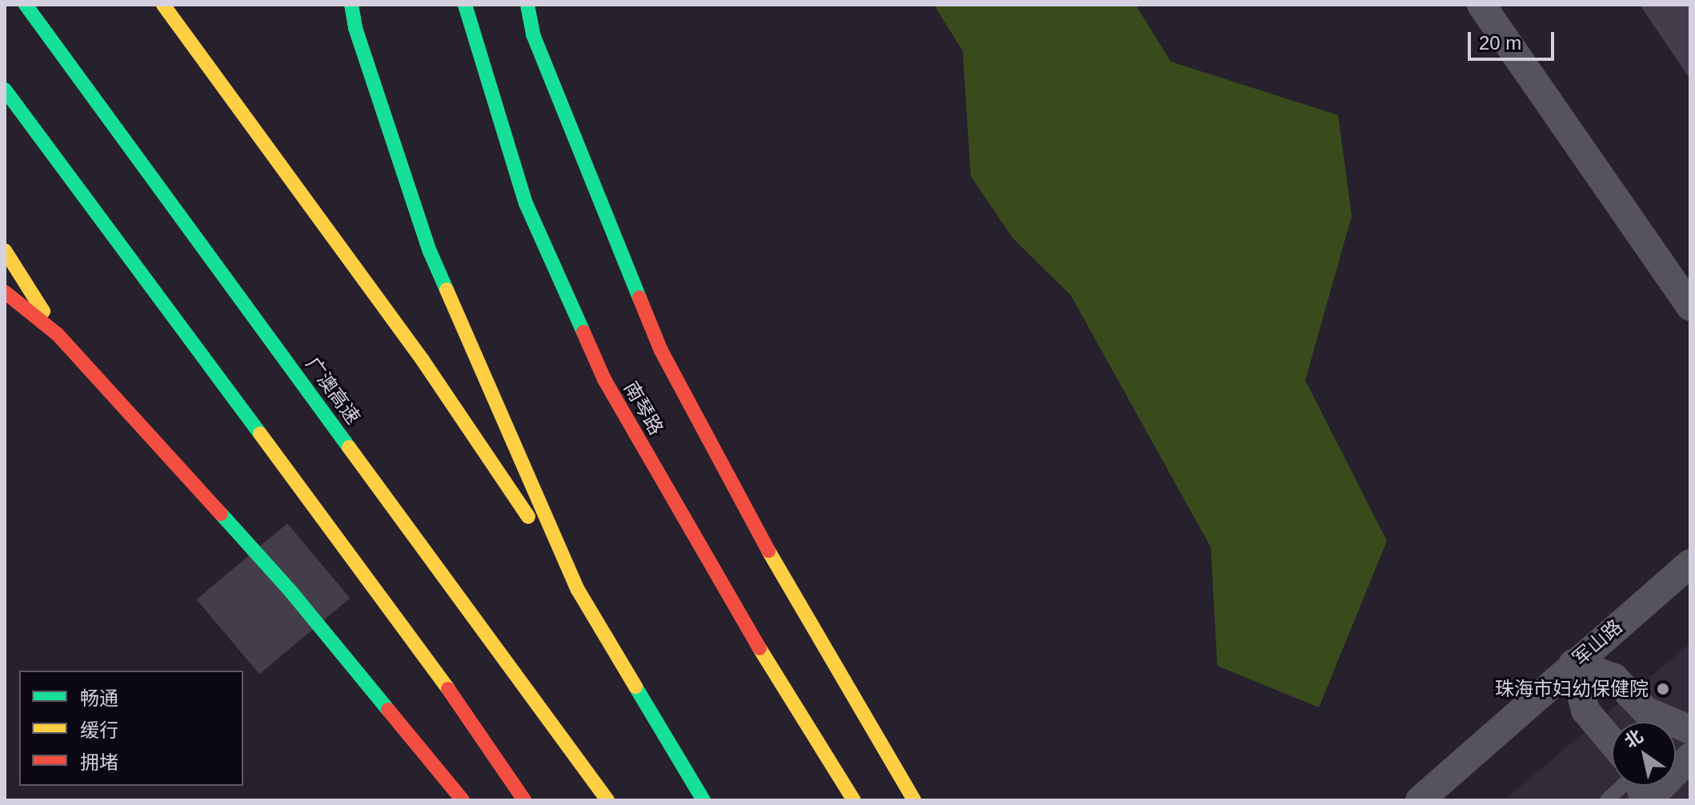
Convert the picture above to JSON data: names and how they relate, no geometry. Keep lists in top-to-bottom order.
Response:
{
  "streets": {
    "main road": ["广澳高速", "南琴路"],
    "street": ["军山路"]
  },
  "places": ["珠海市妇幼保健院"],
  "legend": ["畅通", "缓行", "拥堵"],
  "scale_bar": "20 m",
  "north": "top left"
}
